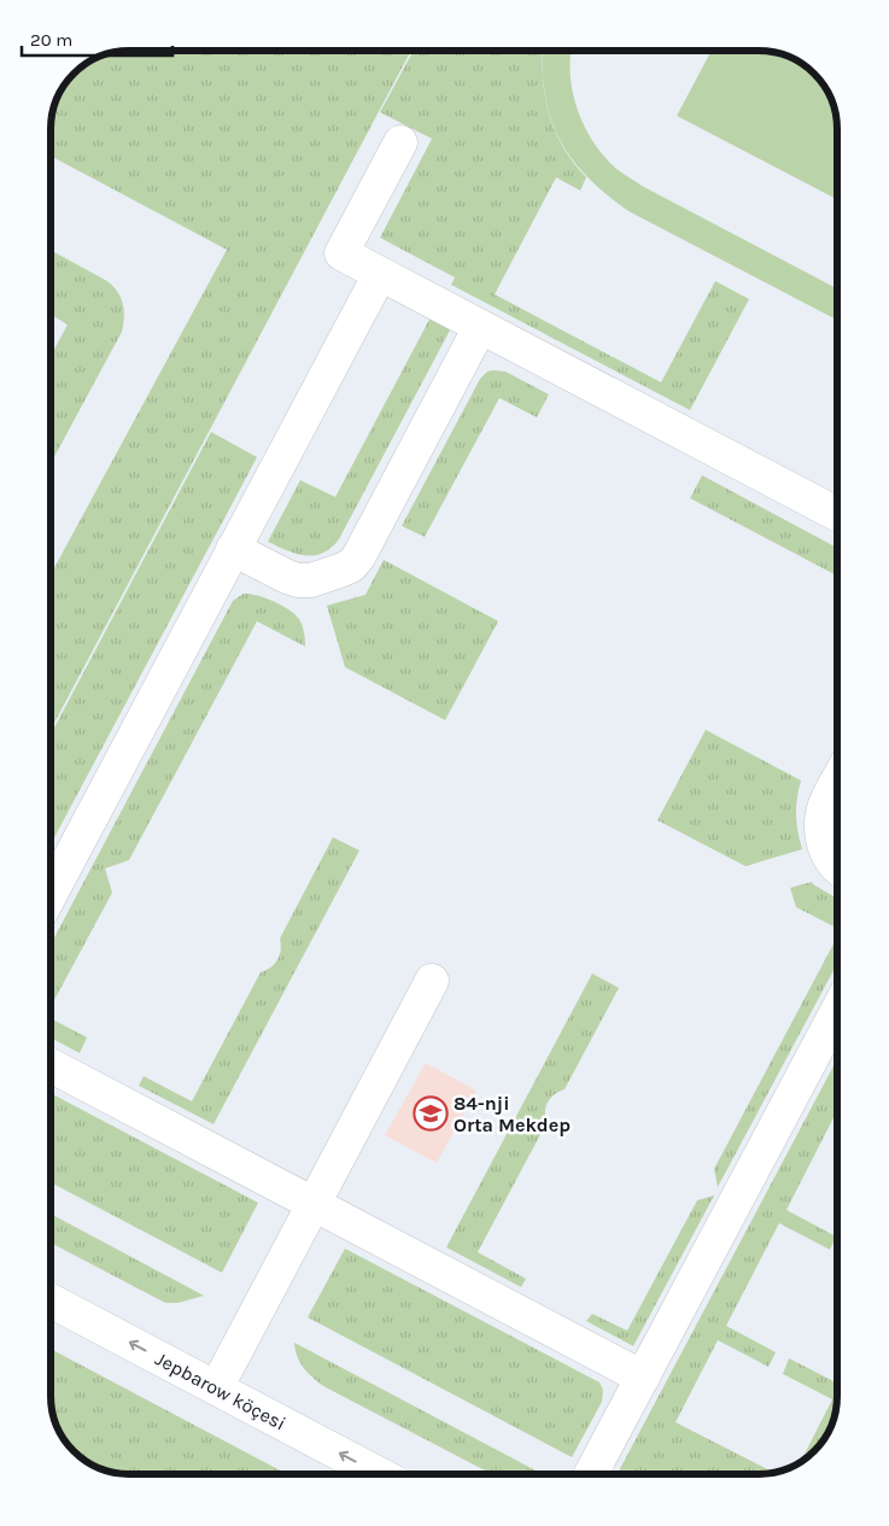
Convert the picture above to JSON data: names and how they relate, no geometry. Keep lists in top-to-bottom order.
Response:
{
  "streets": {
    "street": ["Jepbarow köçesi"]
  },
  "places": {
    "school or university": ["84-nji Orta Mekdep"]
  },
  "scale_bar": "20 m"
}
